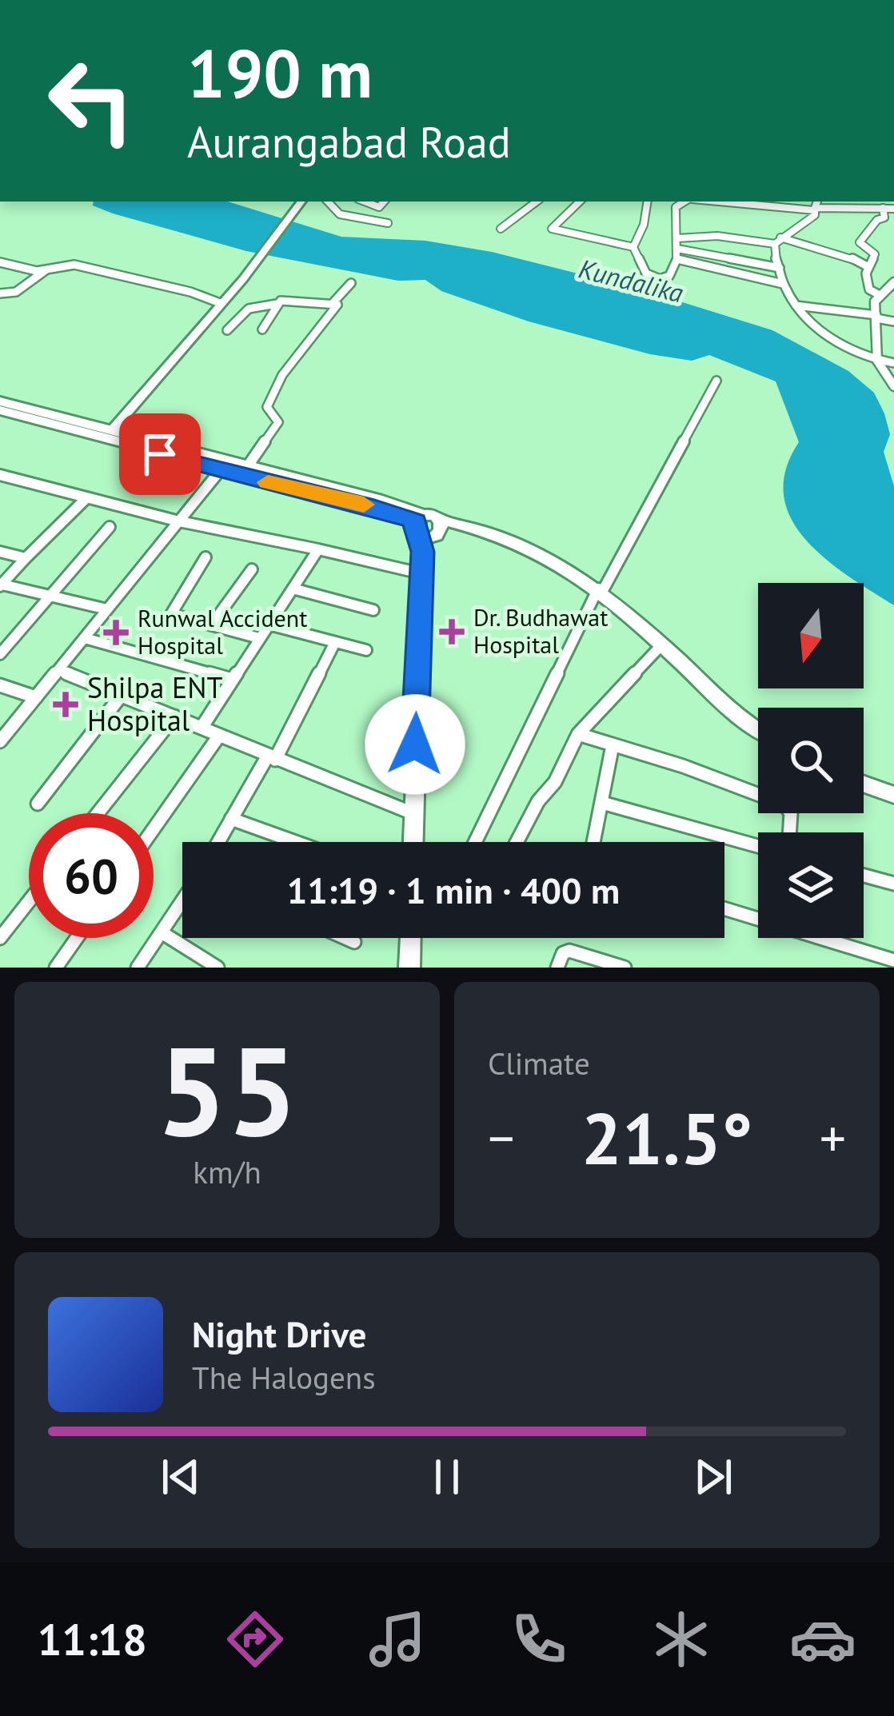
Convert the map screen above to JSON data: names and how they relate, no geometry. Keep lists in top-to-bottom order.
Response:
{
  "water": ["Kundalika"],
  "places": {
    "health": ["Dr. Budhawat Hospital", "Runwal Accident Hospital", "Shilpa ENT Hospital"]
  },
  "north": "bottom",
  "page": {
    "turn": ["190 m", "Aurangabad Road"],
    "limit": "60",
    "trip": "11:19 · 1 min · 400 m",
    "tile": [
      ["55", "km/h"],
      "Climate"
    ],
    "heat": ["−", "21.5°", "+"],
    "song": ["Night Drive", "The Halogens"],
    "tabs": "11:18"
  }
}
